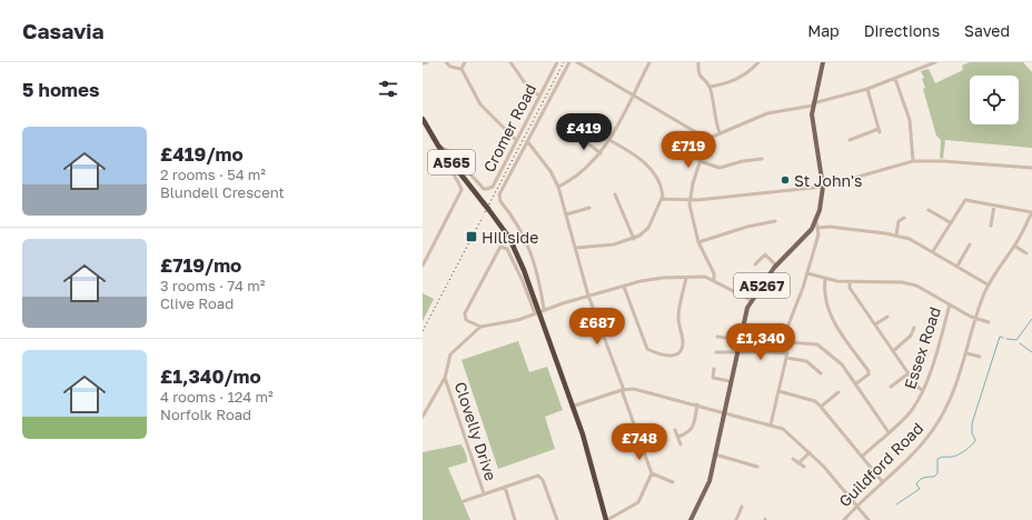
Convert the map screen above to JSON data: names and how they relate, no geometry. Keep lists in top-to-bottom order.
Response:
{
  "streets": {
    "highway": ["A565"],
    "main road": ["A5267"],
    "street": [
      "Cromer Road",
      "Essex Road",
      "Clovelly Drive",
      "Guildford Road"
    ]
  },
  "crossings": [
    ["Cromer Road", "A565"]
  ],
  "places": {
    "other": ["St John's"],
    "transit": ["Hillside"]
  },
  "page": {
    "header": "Casavia",
    "nav": ["Map", "Directions", "Saved"],
    "heading": "5 homes",
    "price": [
      "£419",
      "£719",
      "£687",
      "£1,340",
      "£748"
    ],
    "list": [
      {
        "name": "£419/mo",
        "note": "2 rooms · 54 m² · Blundell Crescent"
      },
      {
        "name": "£719/mo",
        "note": "3 rooms · 74 m² · Clive Road"
      },
      {
        "name": "£1,340/mo",
        "note": "4 rooms · 124 m² · Norfolk Road"
      }
    ]
  }
}
